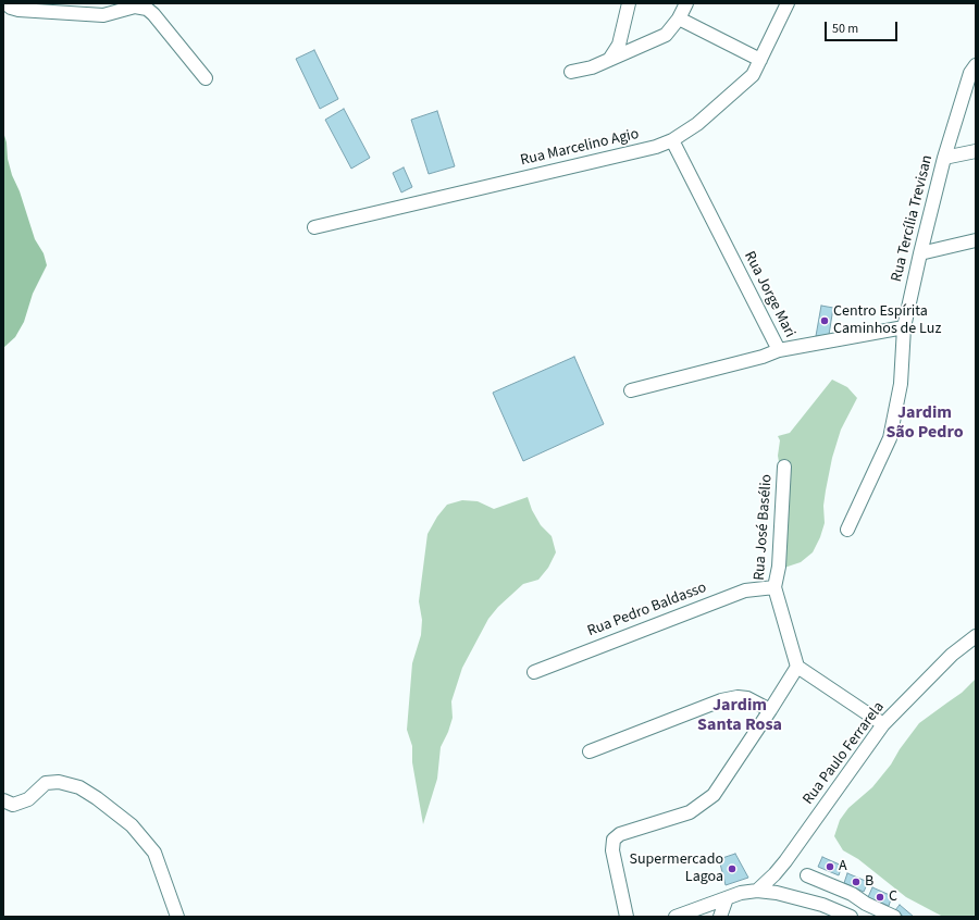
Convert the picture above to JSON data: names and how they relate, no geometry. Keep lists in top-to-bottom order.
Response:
{
  "streets": {
    "street": [
      "Rua Marcelino Agio",
      "Rua Tercília Trevisan",
      "Rua Jorge Mari",
      "Rua José Basélio",
      "Rua Pedro Baldasso",
      "Rua Paulo Ferrarela"
    ]
  },
  "crossings": [
    ["Rua Marcelino Agio", "Rua Jorge Mari"],
    ["Rua Tercília Trevisan", "Rua Jorge Mari"],
    ["Rua José Basélio", "Rua Pedro Baldasso"]
  ],
  "districts": ["Jardim São Pedro", "Jardim Santa Rosa"],
  "places": [
    "Centro Espírita Caminhos de Luz",
    "A",
    "Supermercado Lagoa",
    "B",
    "C"
  ],
  "scale_bar": "50 m"
}
